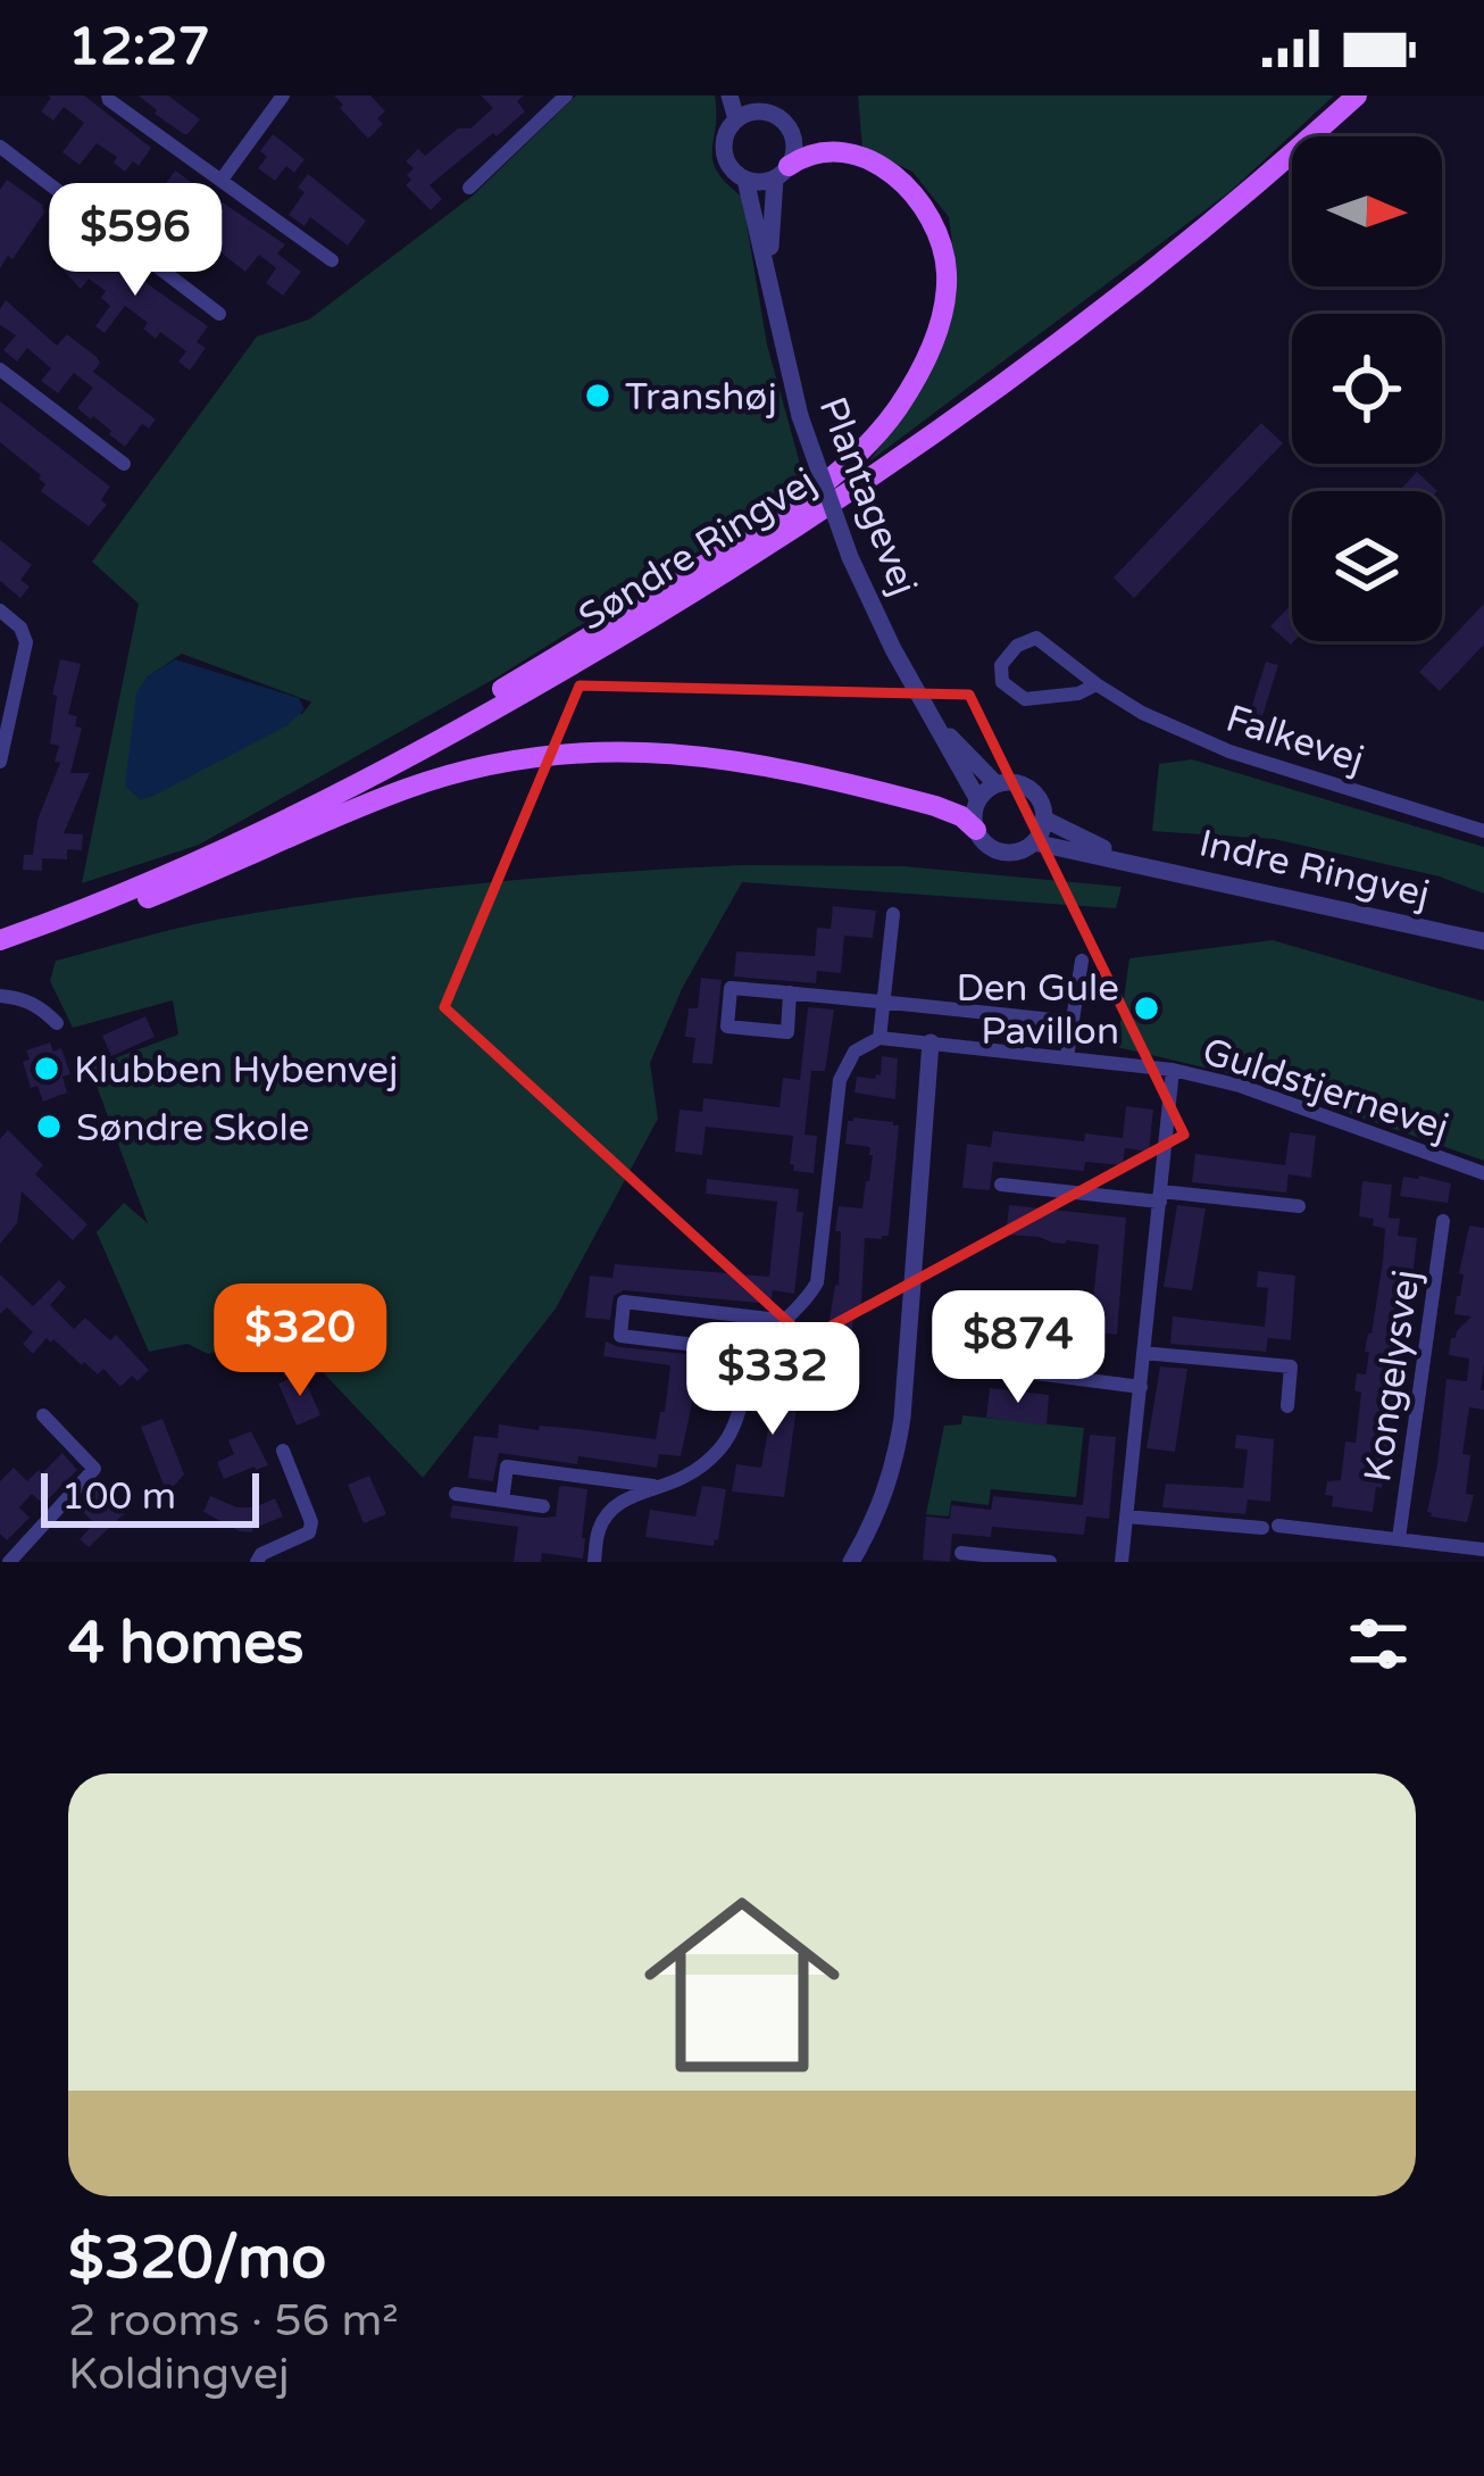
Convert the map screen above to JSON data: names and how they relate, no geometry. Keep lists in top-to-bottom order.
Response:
{
  "streets": {
    "main road": ["Søndre Ringvej"],
    "street": [
      "Plantagevej",
      "Falkevej",
      "Indre Ringvej",
      "Guldstjernevej",
      "Kongelysvej"
    ]
  },
  "crossings": [
    ["Plantagevej", "Indre Ringvej"]
  ],
  "places": [
    "Transhøj",
    "Den Gule Pavillon",
    "Klubben Hybenvej",
    "Søndre Skole"
  ],
  "scale_bar": "100 m",
  "north": "right",
  "page": {
    "status": "12:27",
    "price": [
      "$596",
      "$320",
      "$874",
      "$332"
    ],
    "scale": "100 m",
    "heading": "4 homes",
    "list": [
      {
        "name": "$320/mo",
        "note": "2 rooms · 56 m² · Koldingvej"
      }
    ]
  }
}
